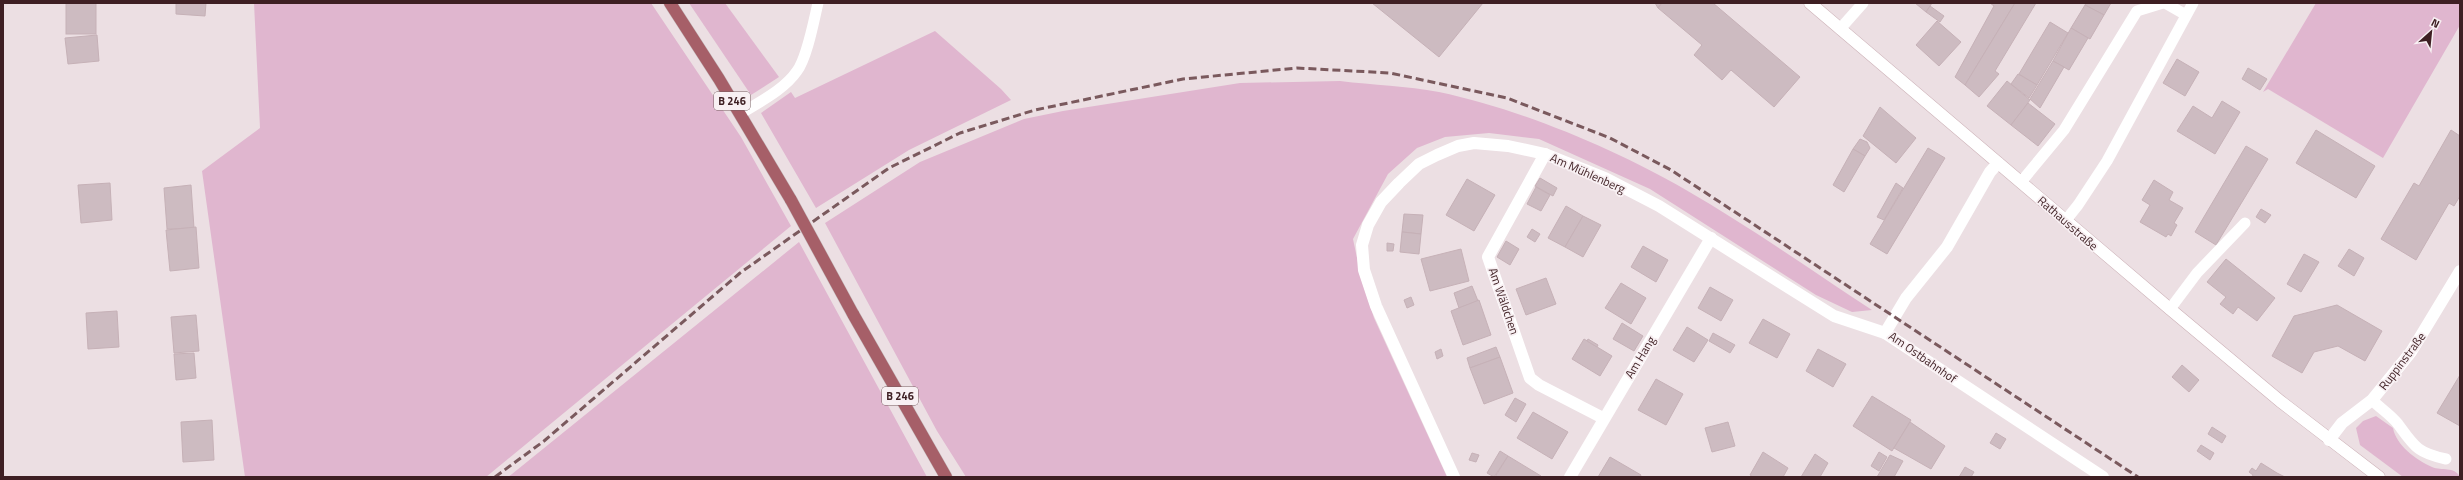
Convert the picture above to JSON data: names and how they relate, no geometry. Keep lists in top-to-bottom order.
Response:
{
  "streets": {
    "main road": ["B 246"],
    "street": [
      "Am Mühlenberg",
      "Rathausstraße",
      "Am Wäldchen",
      "Am Hang",
      "Am Ostbahnhof",
      "Ruppinstraße"
    ]
  },
  "crossings": [
    ["Am Mühlenberg", "Am Wäldchen"],
    ["Am Mühlenberg", "Am Hang"],
    ["Am Mühlenberg", "Am Ostbahnhof"],
    ["Rathausstraße", "Am Ostbahnhof"],
    ["Rathausstraße", "Ruppinstraße"],
    ["Am Wäldchen", "Am Hang"]
  ],
  "north": "top right"
}
